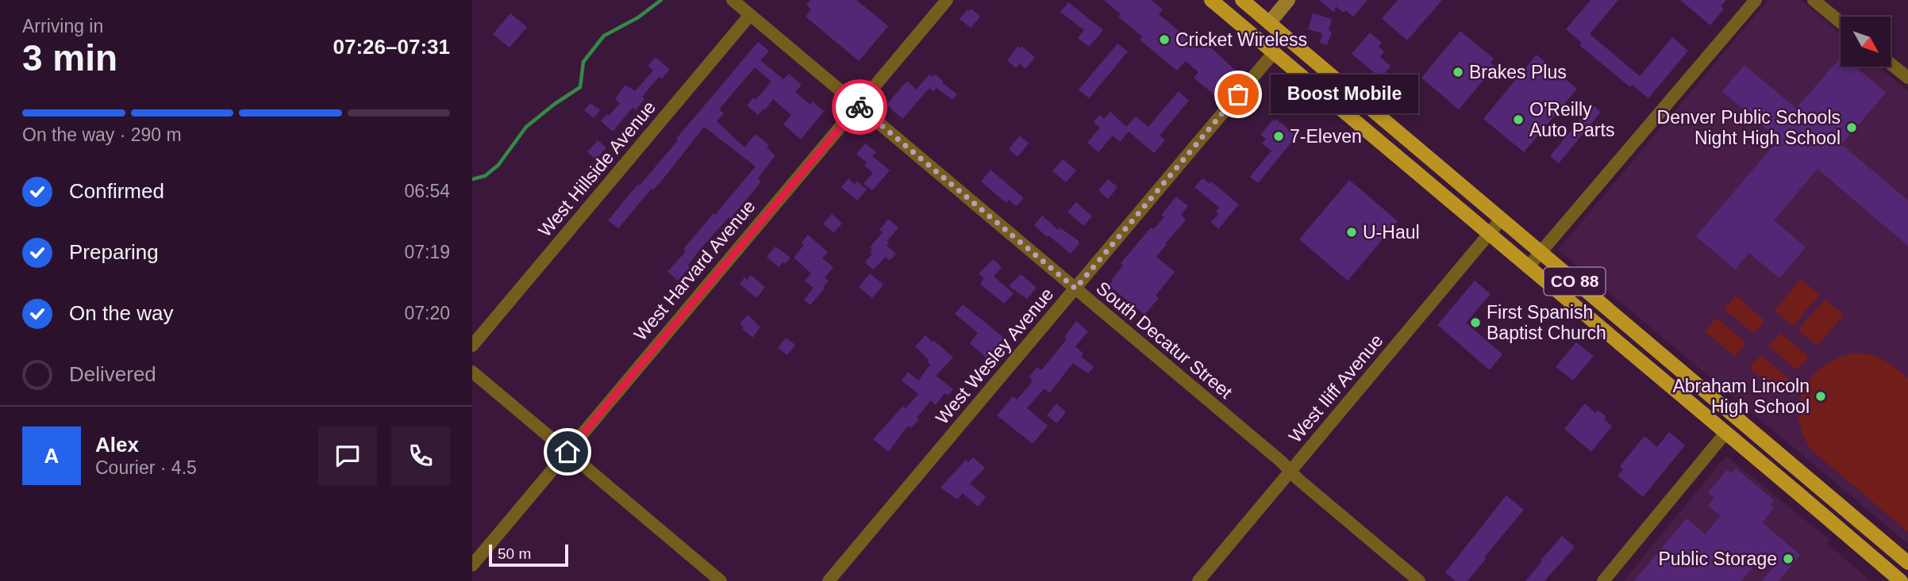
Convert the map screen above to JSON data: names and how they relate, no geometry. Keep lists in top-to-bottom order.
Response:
{
  "streets": {
    "main road": ["CO 88"],
    "street": [
      "West Hillside Avenue",
      "West Harvard Avenue",
      "South Decatur Street",
      "West Wesley Avenue",
      "West Iliff Avenue"
    ]
  },
  "crossings": [
    ["West Hillside Avenue", "South Decatur Street"],
    ["West Harvard Avenue", "South Decatur Street"],
    ["CO 88", "West Wesley Avenue"],
    ["CO 88", "West Iliff Avenue"],
    ["South Decatur Street", "West Wesley Avenue"],
    ["South Decatur Street", "West Iliff Avenue"]
  ],
  "places": [
    "Cricket Wireless",
    "Brakes Plus",
    "Boost Mobile",
    "O'Reilly Auto Parts",
    "Denver Public Schools Night High School",
    "7-Eleven",
    "U-Haul",
    "First Spanish Baptist Church",
    "Abraham Lincoln High School",
    "Public Storage"
  ],
  "scale_bar": "50 m",
  "north": "bottom right",
  "page": {
    "heading": ["3 min", "Arriving in", "07:26–07:31"],
    "panel": ["Alex", "Courier · 4.5"],
    "bubble": "Boost Mobile",
    "bar": "On the way · 290 m",
    "list": [
      ["Confirmed", "06:54"],
      ["Preparing", "07:19"],
      ["On the way", "07:20"],
      "Delivered"
    ],
    "round": "A",
    "scale": "50 m"
  }
}
